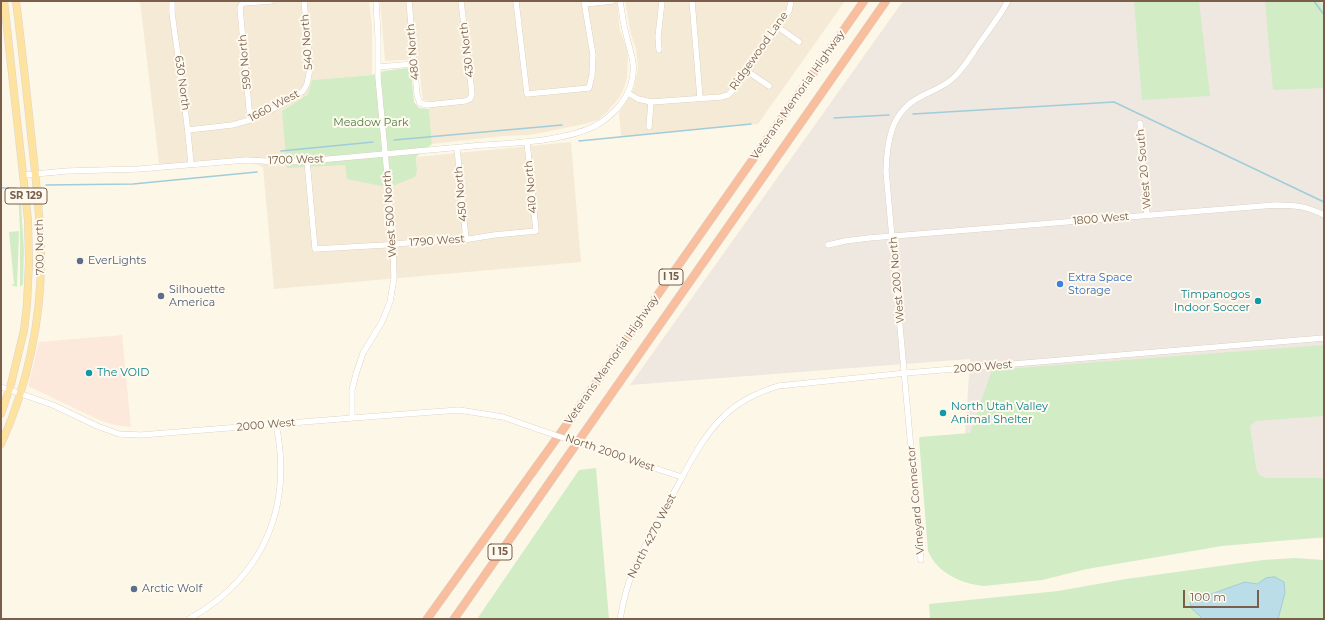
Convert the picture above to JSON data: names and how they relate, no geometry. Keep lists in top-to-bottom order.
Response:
{
  "streets": {
    "highway": ["Veterans Memorial Highway", "I 15"],
    "main road": ["SR 129", "700 North"],
    "street": [
      "540 North",
      "430 North",
      "Ridgewood Lane",
      "480 North",
      "590 North",
      "630 North",
      "1660 West",
      "1700 West",
      "West 20 South",
      "410 North",
      "450 North",
      "West 500 North",
      "1800 West",
      "1790 West",
      "West 200 North",
      "2000 West",
      "North 2000 West",
      "Vineyard Connector",
      "North 4270 West"
    ]
  },
  "crossings": [
    ["540 North", "1660 West"],
    ["430 North", "480 North"],
    ["Ridgewood Lane", "1700 West"],
    ["590 North", "1660 West"],
    ["630 North", "1660 West"],
    ["630 North", "1700 West"],
    ["1700 West", "410 North"],
    ["1700 West", "450 North"],
    ["1700 West", "West 500 North"],
    ["1700 West", "1790 West"],
    ["1700 West", "700 North"],
    ["West 20 South", "1800 West"],
    ["410 North", "1790 West"],
    ["450 North", "1790 West"],
    ["West 500 North", "1790 West"],
    ["West 500 North", "2000 West"],
    ["1800 West", "West 200 North"],
    ["700 North", "2000 West"],
    ["West 200 North", "2000 West"],
    ["West 200 North", "Vineyard Connector"],
    ["2000 West", "North 2000 West"],
    ["2000 West", "North 4270 West"],
    ["North 2000 West", "North 4270 West"]
  ],
  "parks": ["Meadow Park"],
  "places": [
    "EverLights",
    "Extra Space Storage",
    "Silhouette America",
    "Timpanogos Indoor Soccer",
    "The VOID",
    "North Utah Valley Animal Shelter",
    "Arctic Wolf"
  ],
  "scale_bar": "100 m"
}
